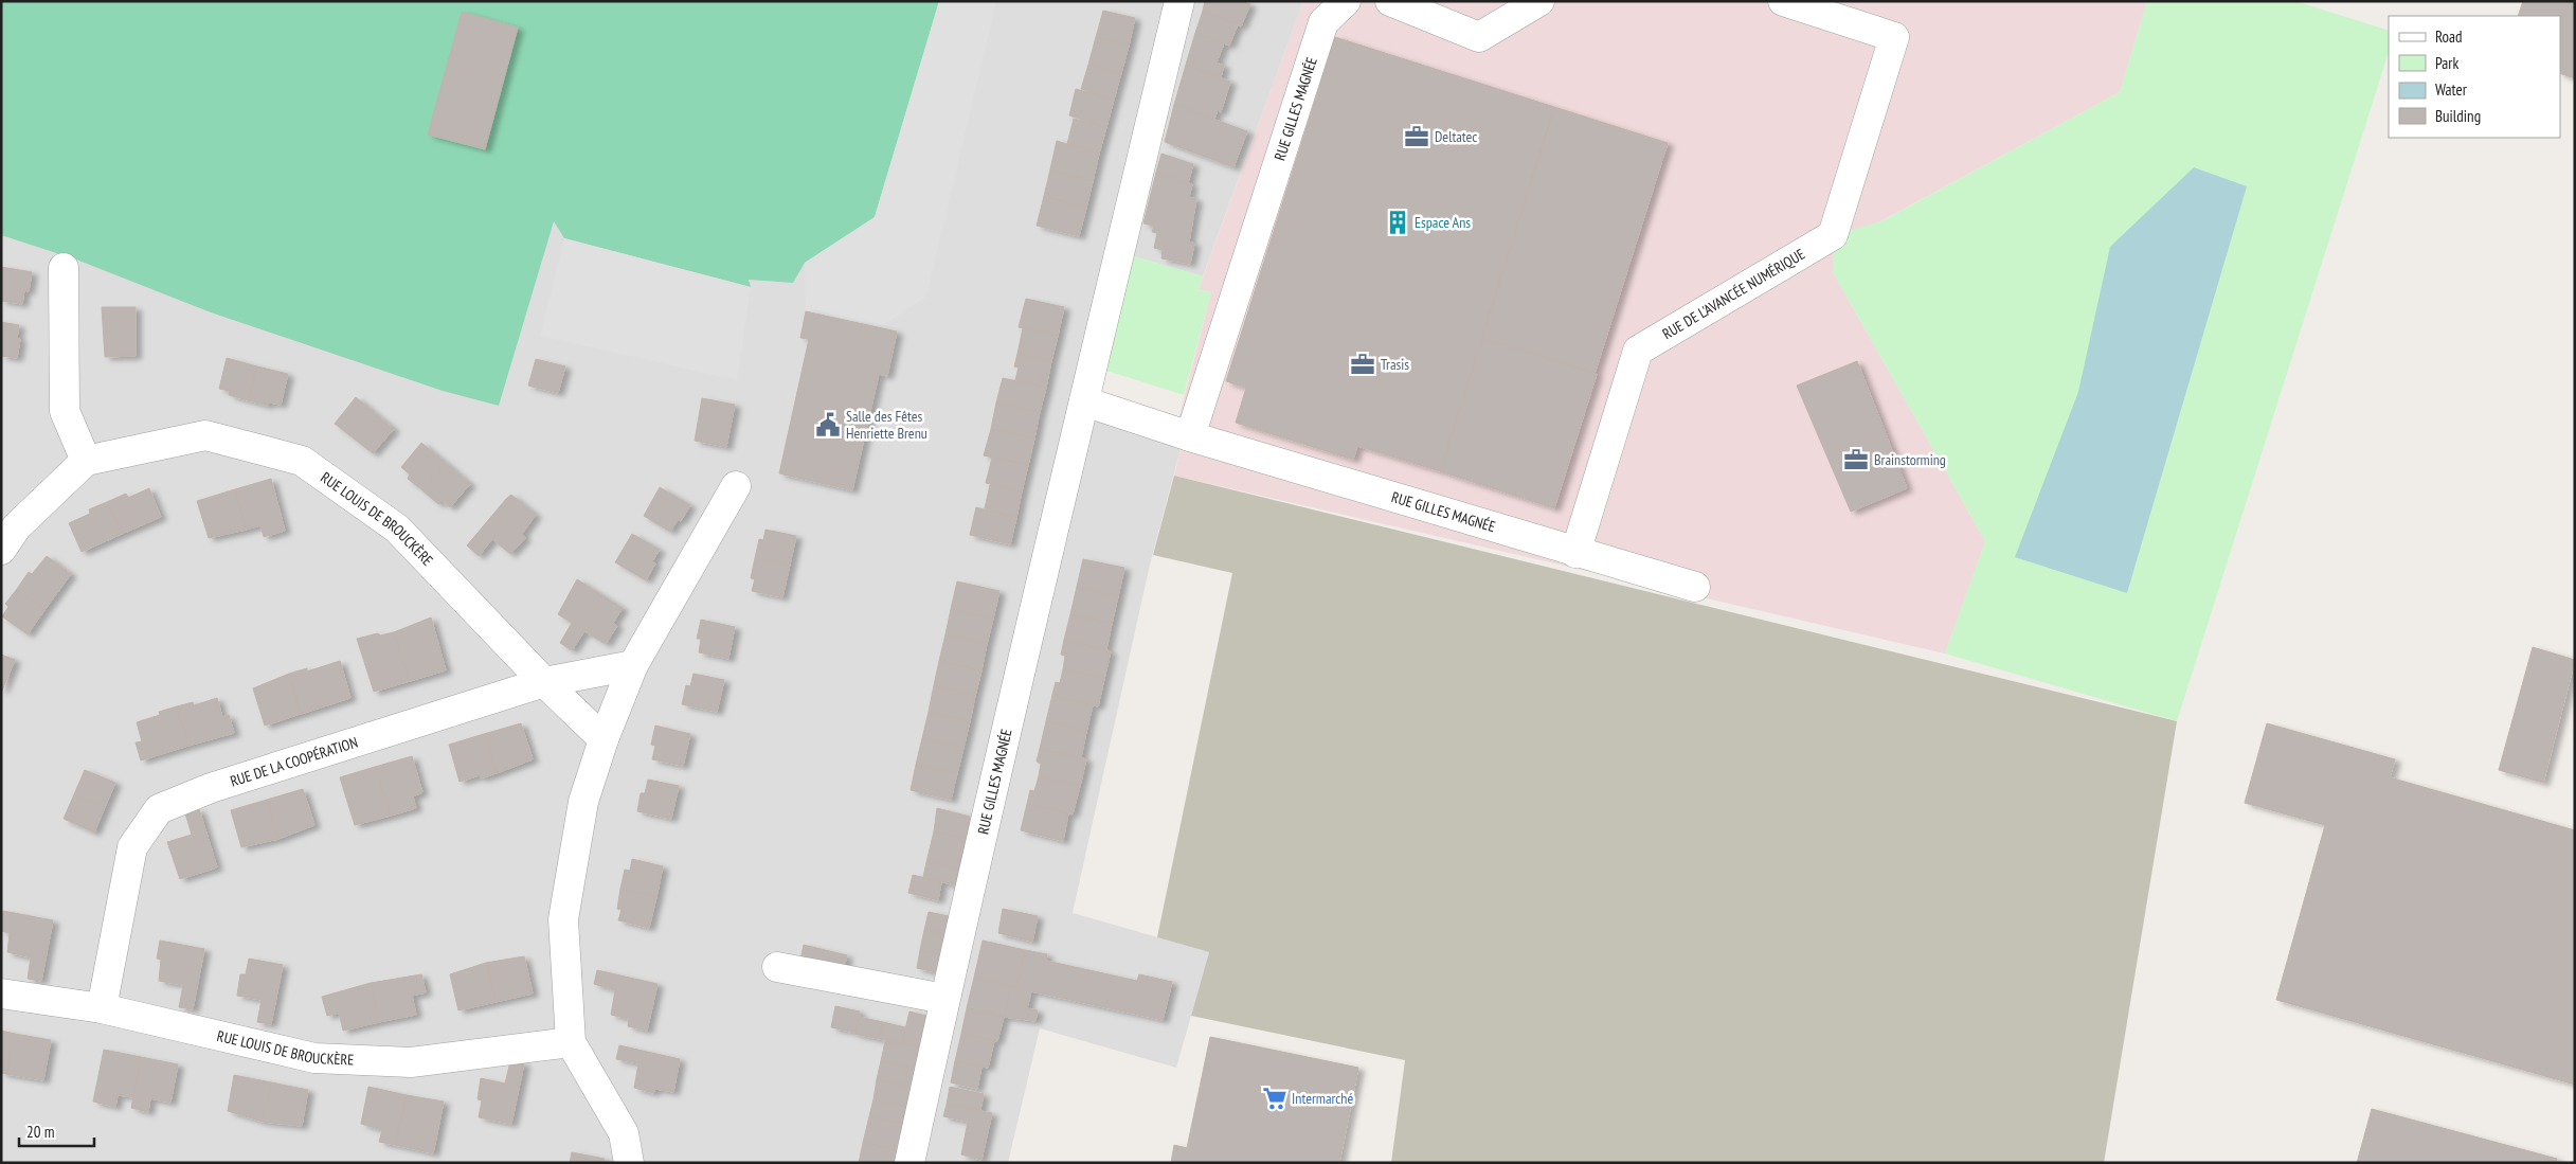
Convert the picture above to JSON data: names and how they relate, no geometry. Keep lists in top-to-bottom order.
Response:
{
  "streets": {
    "street": [
      "RUE GILLES MAGNÉE",
      "RUE DE L'AVANCÉE NUMÉRIQUE",
      "RUE LOUIS DE BROUCKÈRE",
      "RUE DE LA COOPÉRATION"
    ]
  },
  "crossings": [
    ["RUE GILLES MAGNÉE", "RUE DE L'AVANCÉE NUMÉRIQUE"],
    ["RUE LOUIS DE BROUCKÈRE", "RUE DE LA COOPÉRATION"]
  ],
  "places": {
    "office": ["Deltatec", "Trasis", "Brainstorming"],
    "building": ["Espace Ans"],
    "public building": ["Salle des Fêtes Henriette Brenu"],
    "supermarket": ["Intermarché"]
  },
  "legend": [
    "Road",
    "Park",
    "Water",
    "Building"
  ],
  "scale_bar": "20 m"
}
